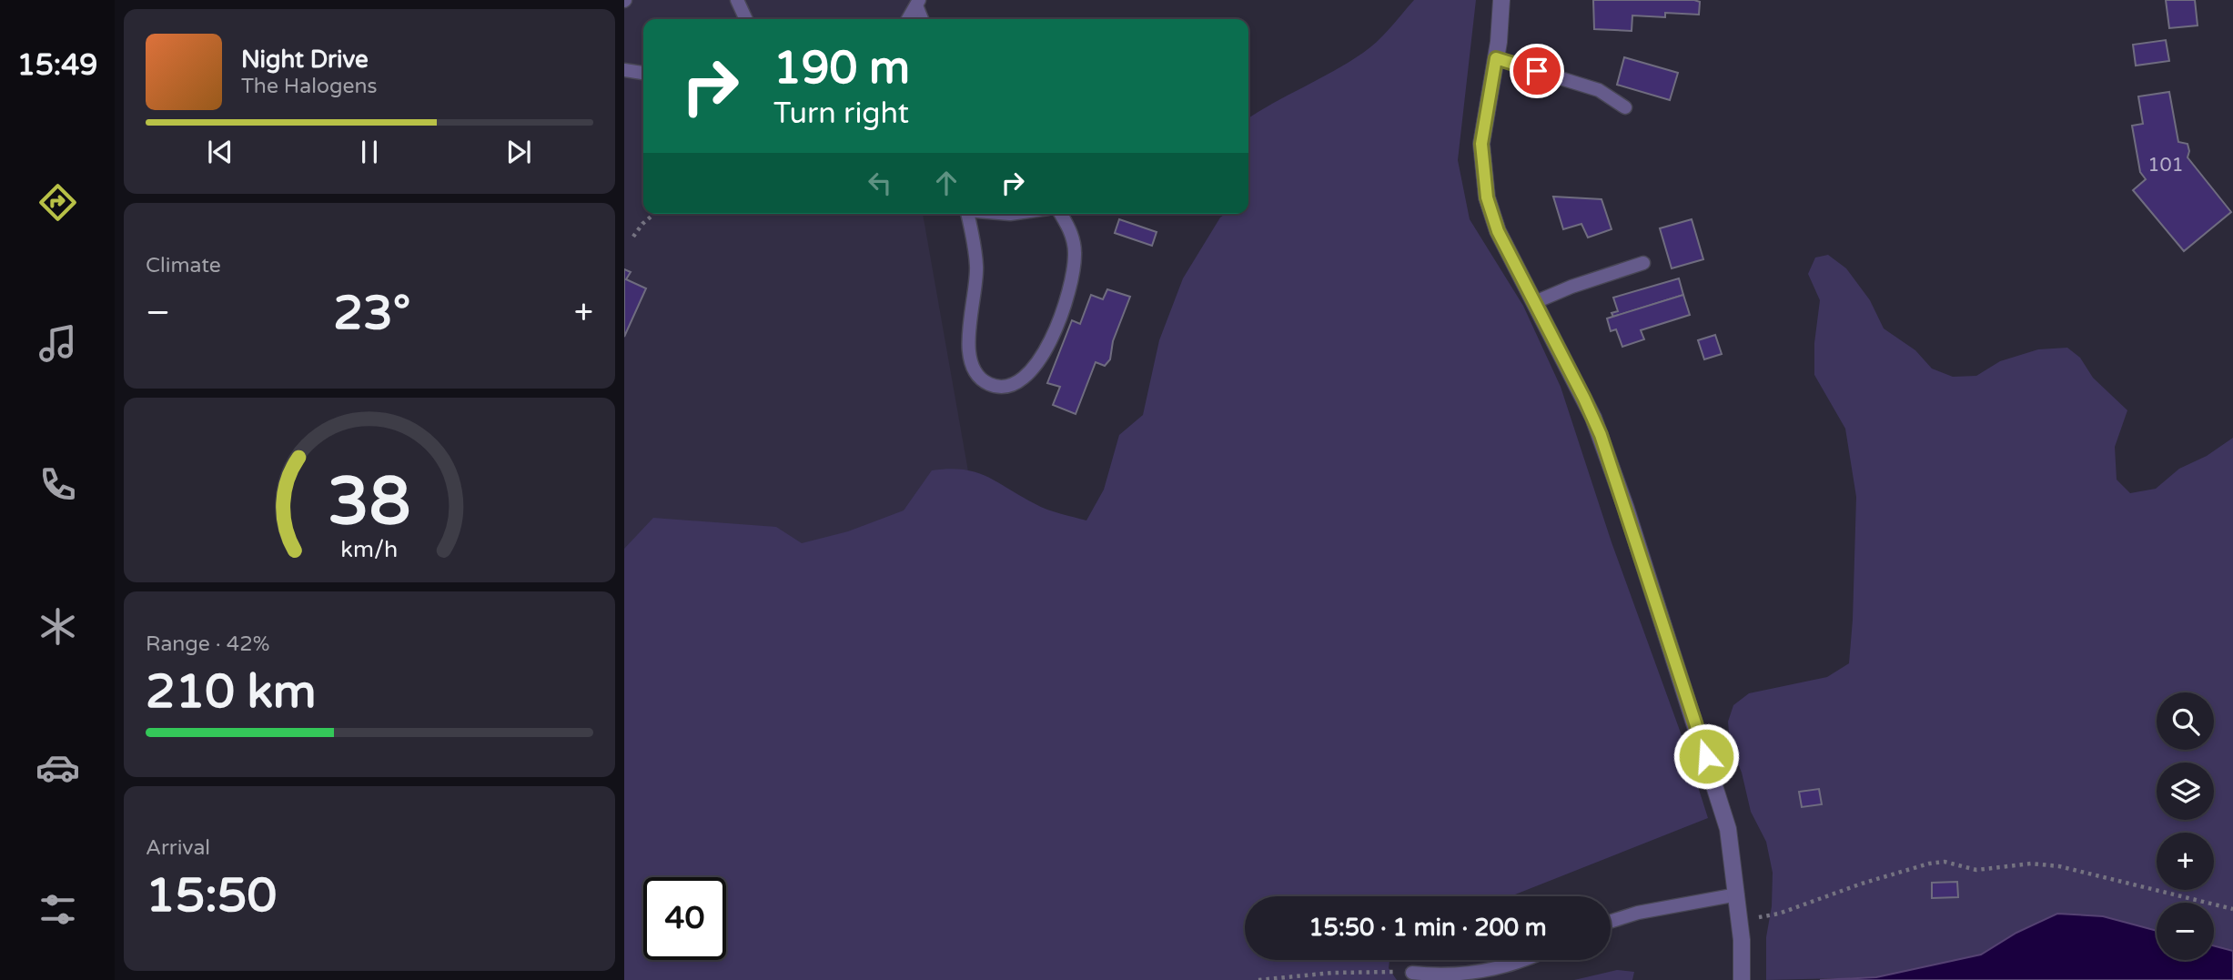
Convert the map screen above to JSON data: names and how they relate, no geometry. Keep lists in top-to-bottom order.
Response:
{
  "house_numbers": ["101"],
  "page": {
    "tabs": "15:49",
    "turn": ["190 m", "Turn right"],
    "song": ["Night Drive", "The Halogens"],
    "tile": [
      "Climate",
      ["Range · 42%", "210 km"],
      ["Arrival", "15:50"]
    ],
    "heat": ["−", "23°", "+"],
    "map_buttons": ["+", "−"],
    "limit": "40",
    "trip": "15:50 · 1 min · 200 m",
    "gauge": ["38", "km/h"]
  }
}
